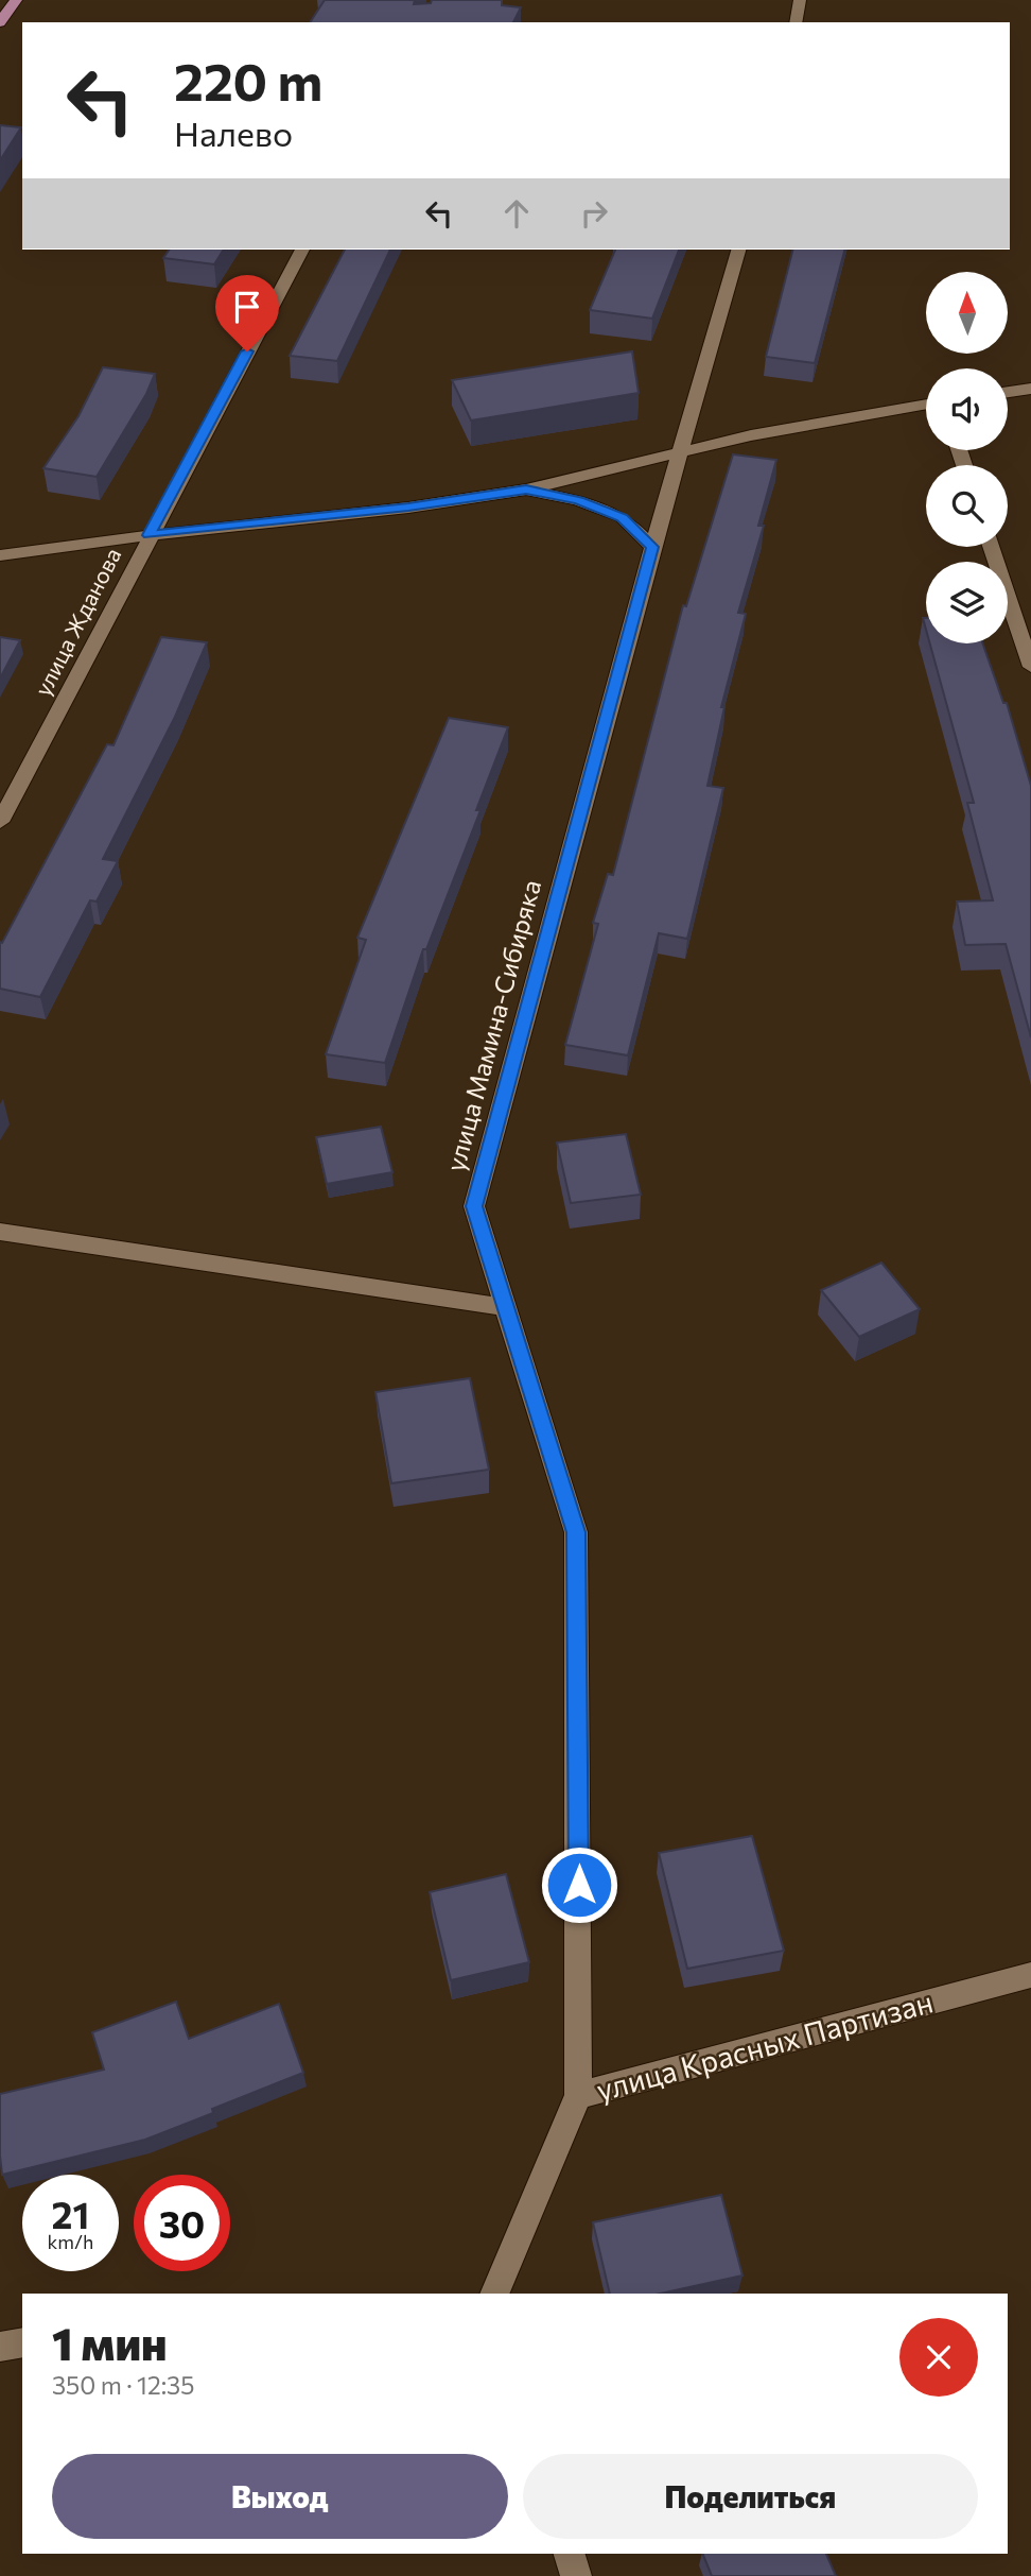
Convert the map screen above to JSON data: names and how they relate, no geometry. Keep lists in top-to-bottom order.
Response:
{
  "streets": {
    "street": ["улица Жданова", "улица Мамина-Сибиряка", "улица Красных Партизан"]
  },
  "crossings": [
    ["улица Мамина-Сибиряка", "улица Красных Партизан"]
  ],
  "north": "top",
  "page": {
    "turn": ["220 m", "Налево"],
    "speed": "21 km/h",
    "limit": "30",
    "heading": ["1 мин", "350 m · 12:35"],
    "buttons": ["Выход", "Поделиться"]
  }
}
